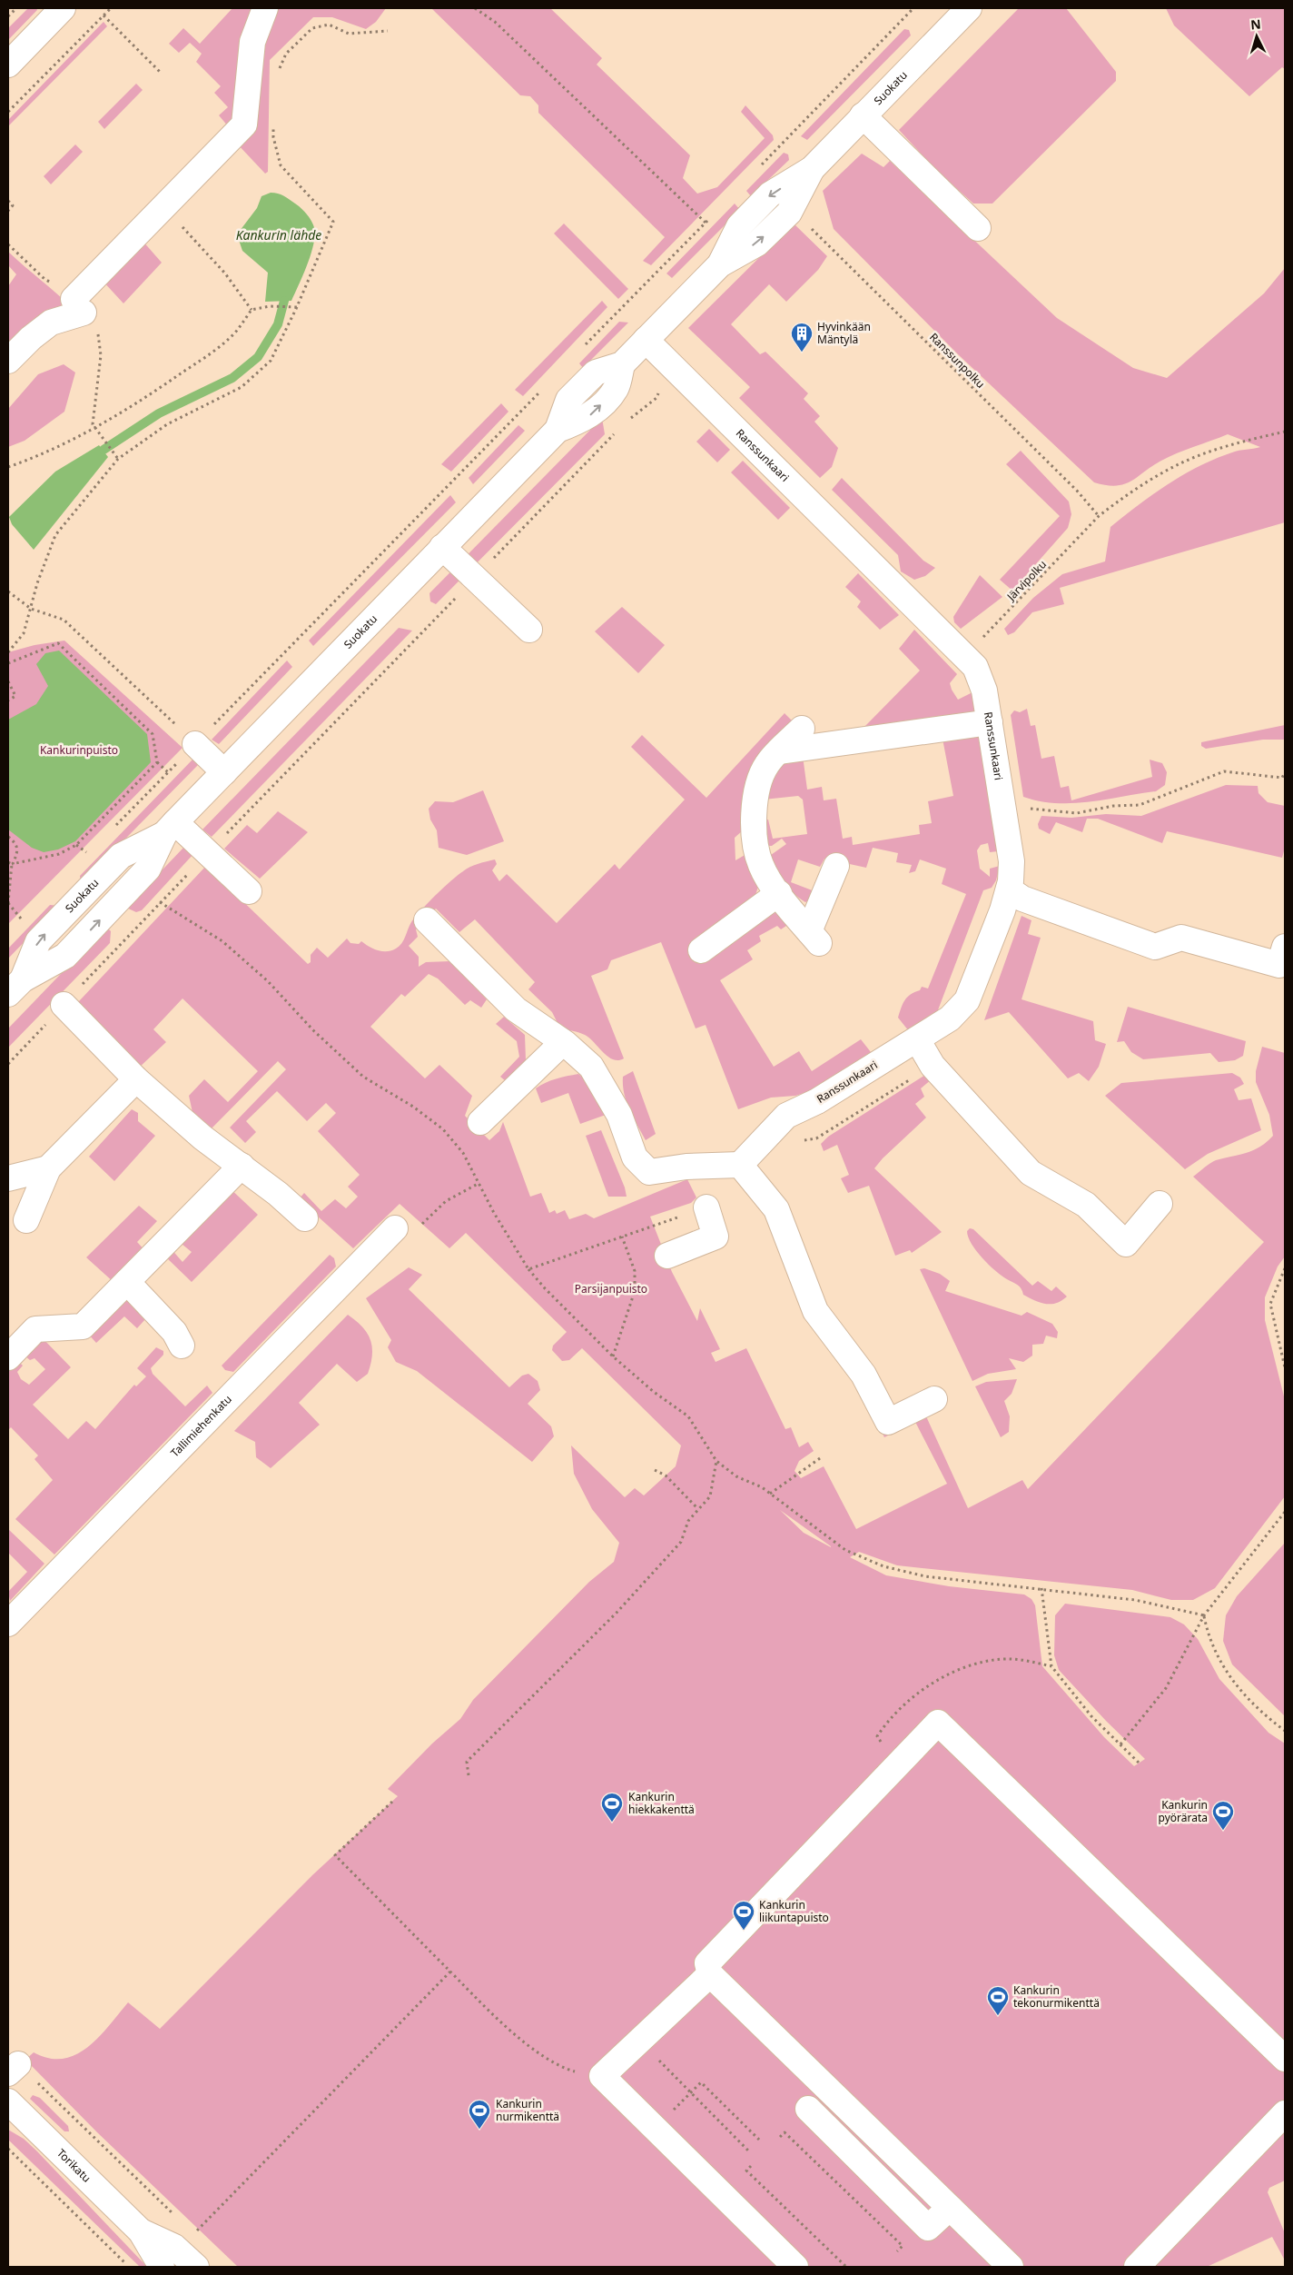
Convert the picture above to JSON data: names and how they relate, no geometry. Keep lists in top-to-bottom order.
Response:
{
  "streets": {
    "street": [
      "Suokatu",
      "Ranssunkaari",
      "Tallimiehenkatu",
      "Torikatu"
    ],
    "path": ["Ranssunpolku", "Järvipolku"]
  },
  "crossings": [
    ["Suokatu", "Ranssunkaari"],
    ["Ranssunpolku", "Järvipolku"],
    ["Ranssunkaari", "Järvipolku"]
  ],
  "water": ["Kankurin lähde"],
  "parks": ["Kankurinpuisto", "Parsijanpuisto"],
  "places": {
    "building": ["Hyvinkään Mäntylä"],
    "sports": [
      "Kankurin hiekkakenttä",
      "Kankurin pyörärata",
      "Kankurin liikuntapuisto",
      "Kankurin tekonurmikenttä",
      "Kankurin nurmikenttä"
    ]
  },
  "north": "top"
}
